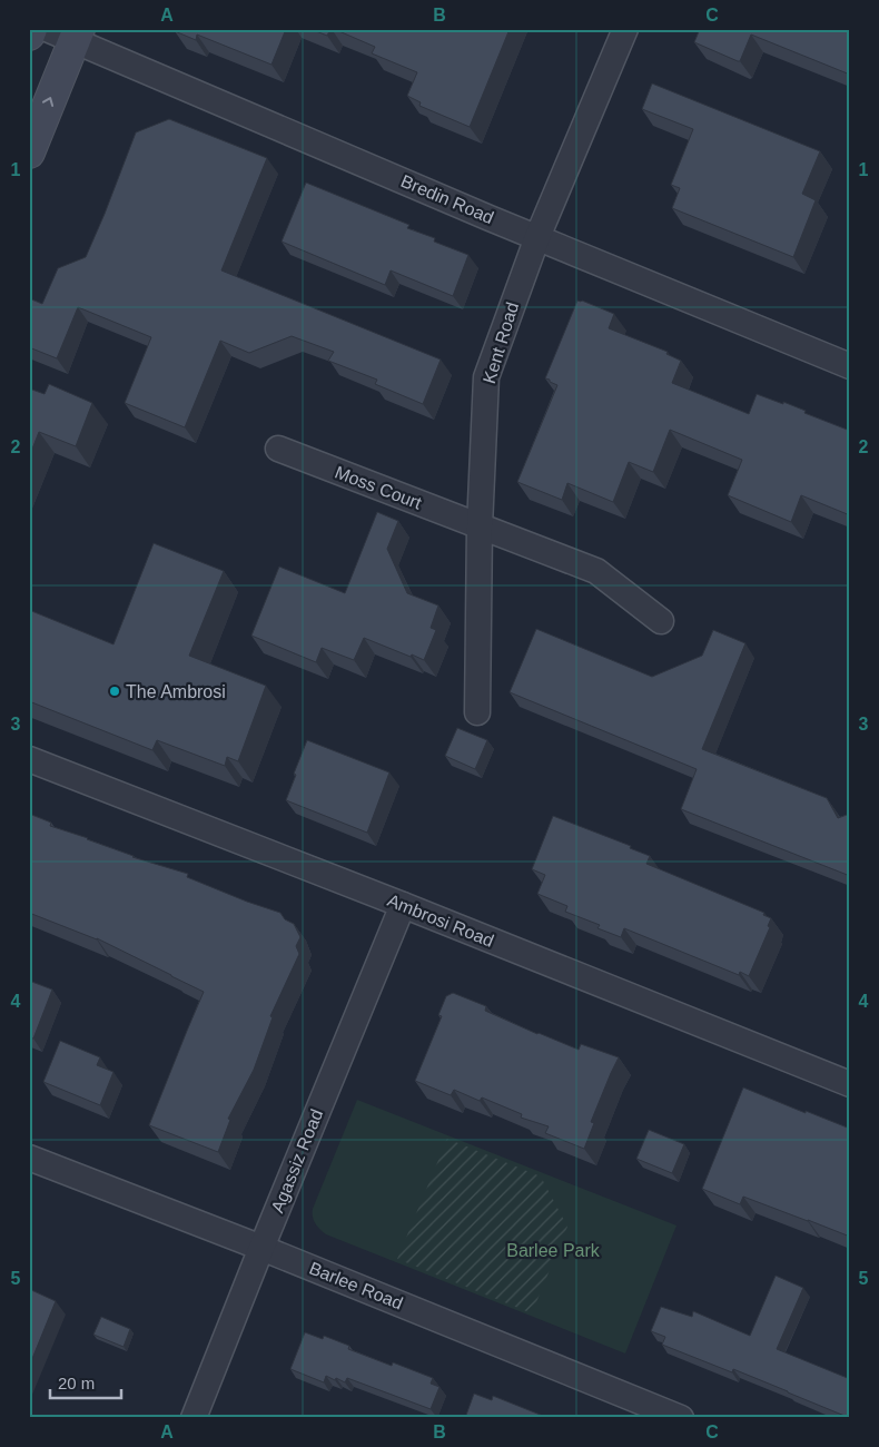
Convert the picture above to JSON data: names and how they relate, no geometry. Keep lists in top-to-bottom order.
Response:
{
  "streets": {
    "street": [
      "Bredin Road",
      "Kent Road",
      "Moss Court",
      "Ambrosi Road",
      "Agassiz Road",
      "Barlee Road"
    ]
  },
  "crossings": [
    ["Bredin Road", "Kent Road"],
    ["Kent Road", "Moss Court"],
    ["Ambrosi Road", "Agassiz Road"],
    ["Agassiz Road", "Barlee Road"]
  ],
  "parks": ["Barlee Park"],
  "places": ["The Ambrosi"],
  "scale_bar": "20 m",
  "grid": {
    "columns": ["A", "B", "C"],
    "rows": [
      "1",
      "2",
      "3",
      "4",
      "5"
    ]
  }
}
